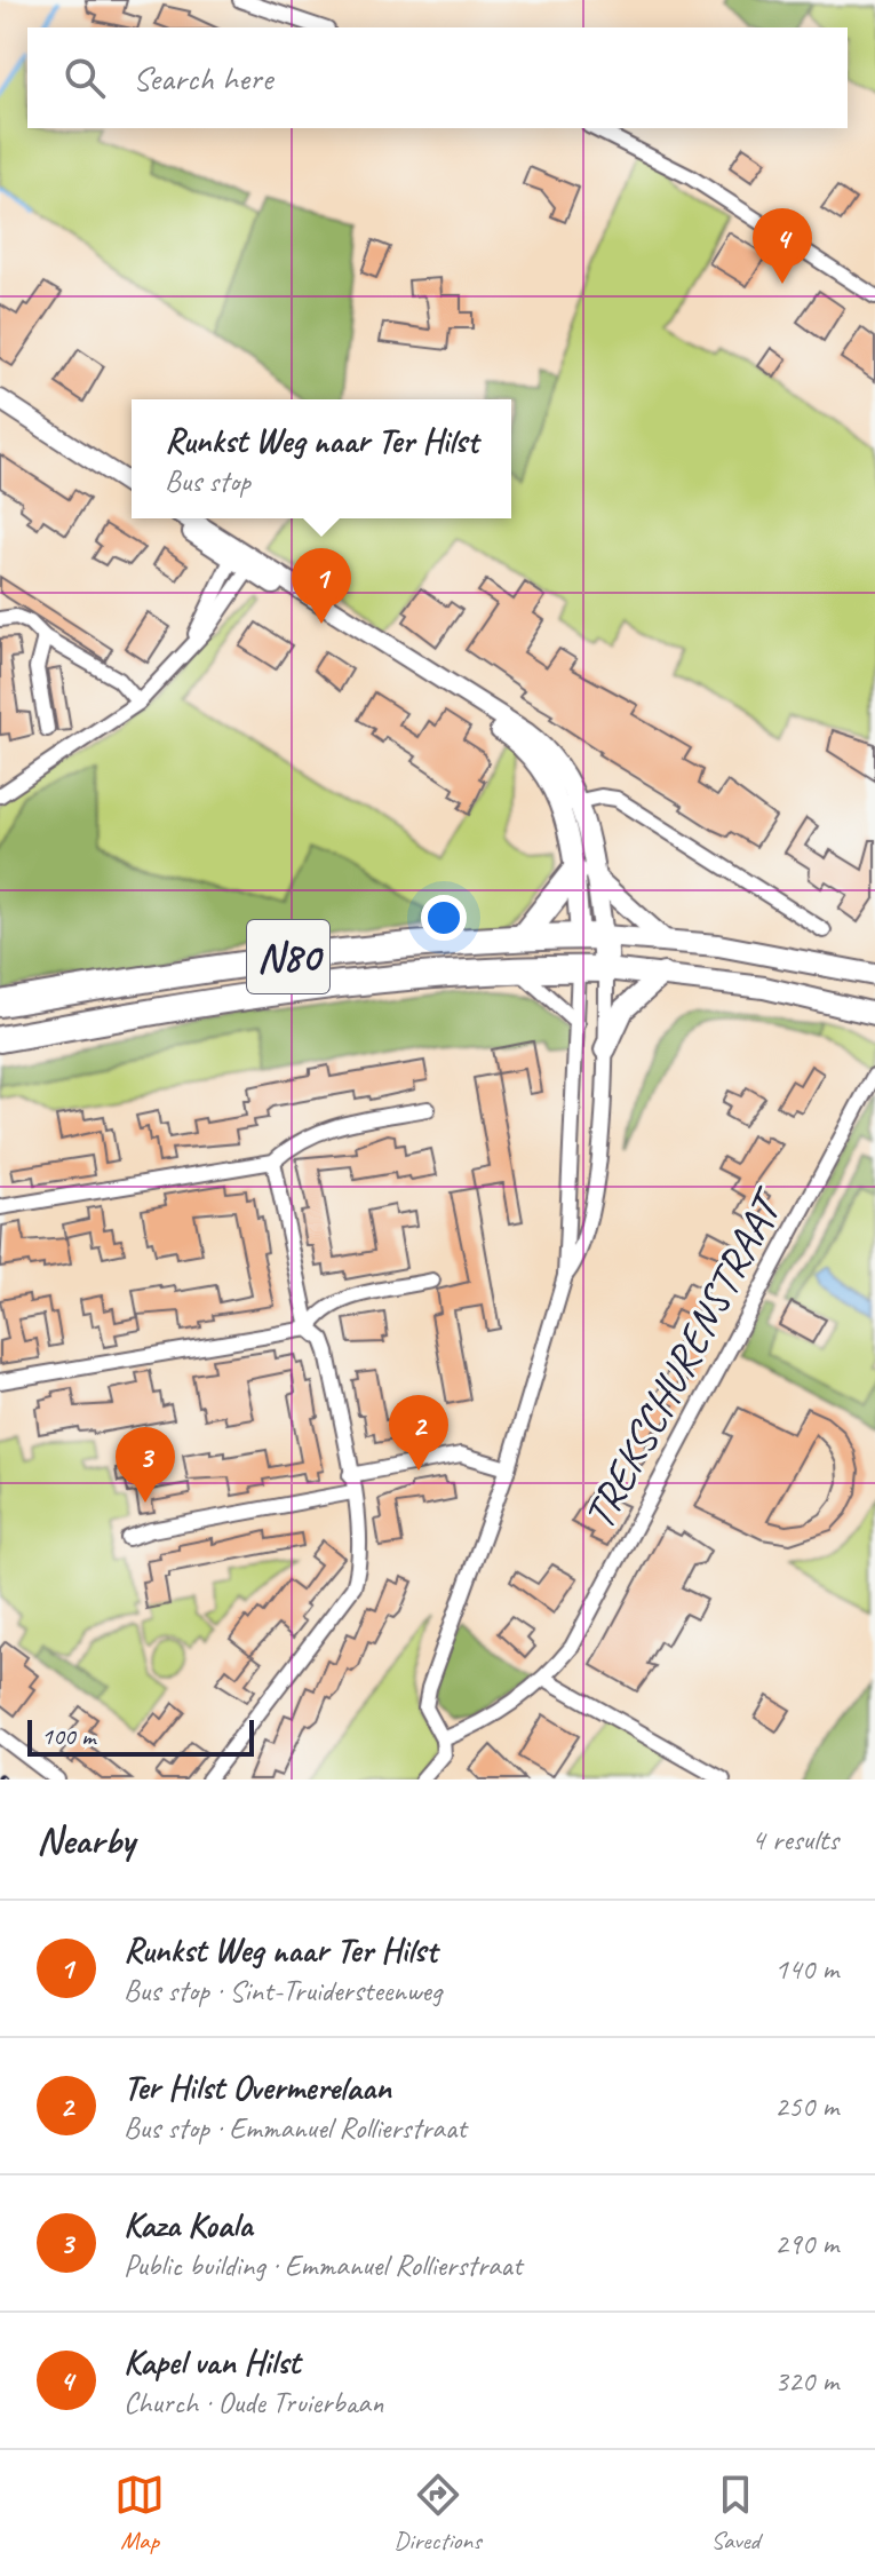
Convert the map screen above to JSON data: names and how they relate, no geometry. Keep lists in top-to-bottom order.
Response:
{
  "streets": {
    "highway": ["N80"],
    "street": ["TREKSCHURENSTRAAT"]
  },
  "scale_bar": "100 m",
  "page": {
    "search": "Search here",
    "pins": [
      "4",
      "1",
      "2",
      "3"
    ],
    "popup": ["Runkst Weg naar Ter Hilst", "Bus stop"],
    "scale": "100 m",
    "heading": ["Nearby", "4 results"],
    "list": [
      {
        "mark": "1",
        "name": "Runkst Weg naar Ter Hilst",
        "note": "Bus stop · Sint-Truidersteenweg",
        "value": "140 m"
      },
      {
        "mark": "2",
        "name": "Ter Hilst Overmerelaan",
        "note": "Bus stop · Emmanuel Rollierstraat",
        "value": "250 m"
      },
      {
        "mark": "3",
        "name": "Kaza Koala",
        "note": "Public building · Emmanuel Rollierstraat",
        "value": "290 m"
      },
      {
        "mark": "4",
        "name": "Kapel van Hilst",
        "note": "Church · Oude Truierbaan",
        "value": "320 m"
      }
    ],
    "nav": ["Map", "Directions", "Saved"]
  }
}
